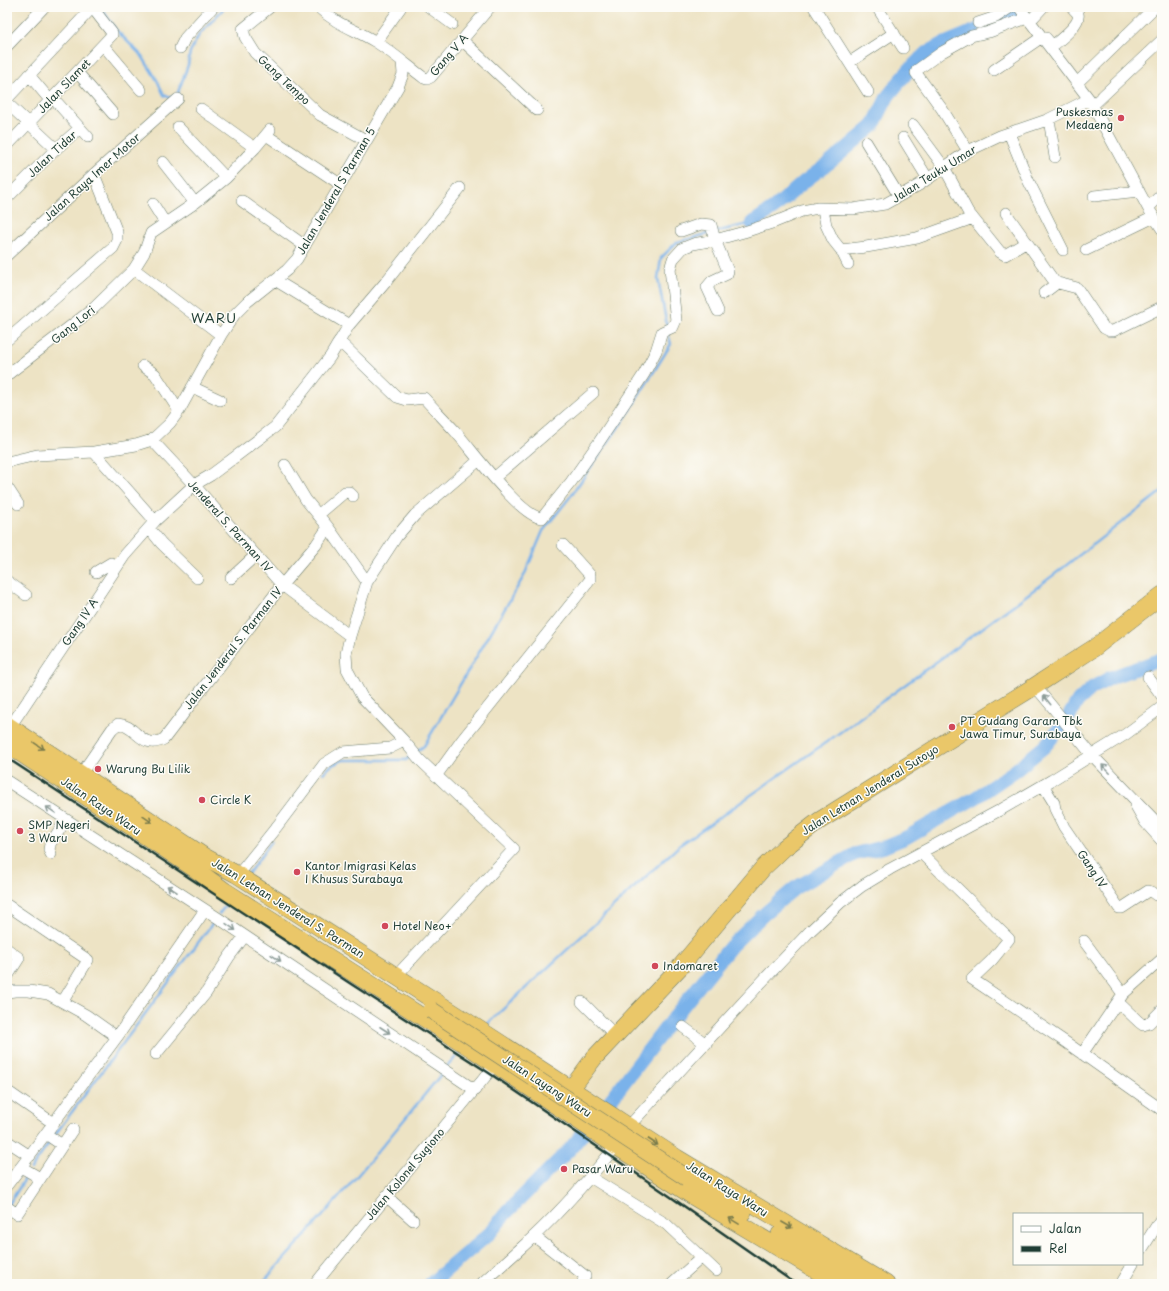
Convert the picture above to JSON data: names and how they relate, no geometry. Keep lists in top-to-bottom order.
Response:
{
  "streets": {
    "highway": [
      "Jalan Letnan Jenderal Sutoyo",
      "Jalan Raya Waru",
      "Jalan Letnan Jenderal S. Parman",
      "Jalan Layang Waru"
    ],
    "street": [
      "Gang V A",
      "Gang Tempo",
      "Jalan Slamet",
      "Jalan Tidar",
      "Jalan Teuku Umar",
      "Jalan Raya Imer Motor",
      "Jalan Jenderal S Parman 5",
      "Gang Lori",
      "Jenderal S. Parman IV",
      "Gang IV A",
      "Jalan Jenderal S. Parman IV",
      "Gang IV",
      "Jalan Kolonel Sugiono"
    ]
  },
  "crossings": [
    ["Gang V A", "Jalan Jenderal S Parman 5"],
    ["Gang Tempo", "Jalan Jenderal S Parman 5"],
    ["Jalan Jenderal S Parman 5", "Gang Lori"],
    ["Jalan Jenderal S Parman 5", "Jenderal S. Parman IV"],
    ["Jenderal S. Parman IV", "Gang IV A"],
    ["Jenderal S. Parman IV", "Jalan Jenderal S. Parman IV"],
    ["Gang IV A", "Jalan Letnan Jenderal S. Parman"],
    ["Jalan Jenderal S. Parman IV", "Jalan Letnan Jenderal S. Parman"],
    ["Jalan Letnan Jenderal Sutoyo", "Jalan Raya Waru"],
    ["Jalan Letnan Jenderal Sutoyo", "Jalan Letnan Jenderal S. Parman"],
    ["Jalan Raya Waru", "Jalan Letnan Jenderal S. Parman"],
    ["Jalan Raya Waru", "Jalan Layang Waru"],
    ["Jalan Letnan Jenderal S. Parman", "Jalan Layang Waru"],
    ["Jalan Letnan Jenderal S. Parman", "Jalan Kolonel Sugiono"]
  ],
  "districts": ["WARU"],
  "places": [
    "Puskesmas Medaeng",
    "PT Gudang Garam Tbk Jawa Timur, Surabaya",
    "Warung Bu Lilik",
    "Circle K",
    "SMP Negeri 3 Waru",
    "Kantor Imigrasi Kelas I Khusus Surabaya",
    "Hotel Neo+",
    "Indomaret",
    "Pasar Waru"
  ],
  "legend": ["Jalan", "Rel"]
}
